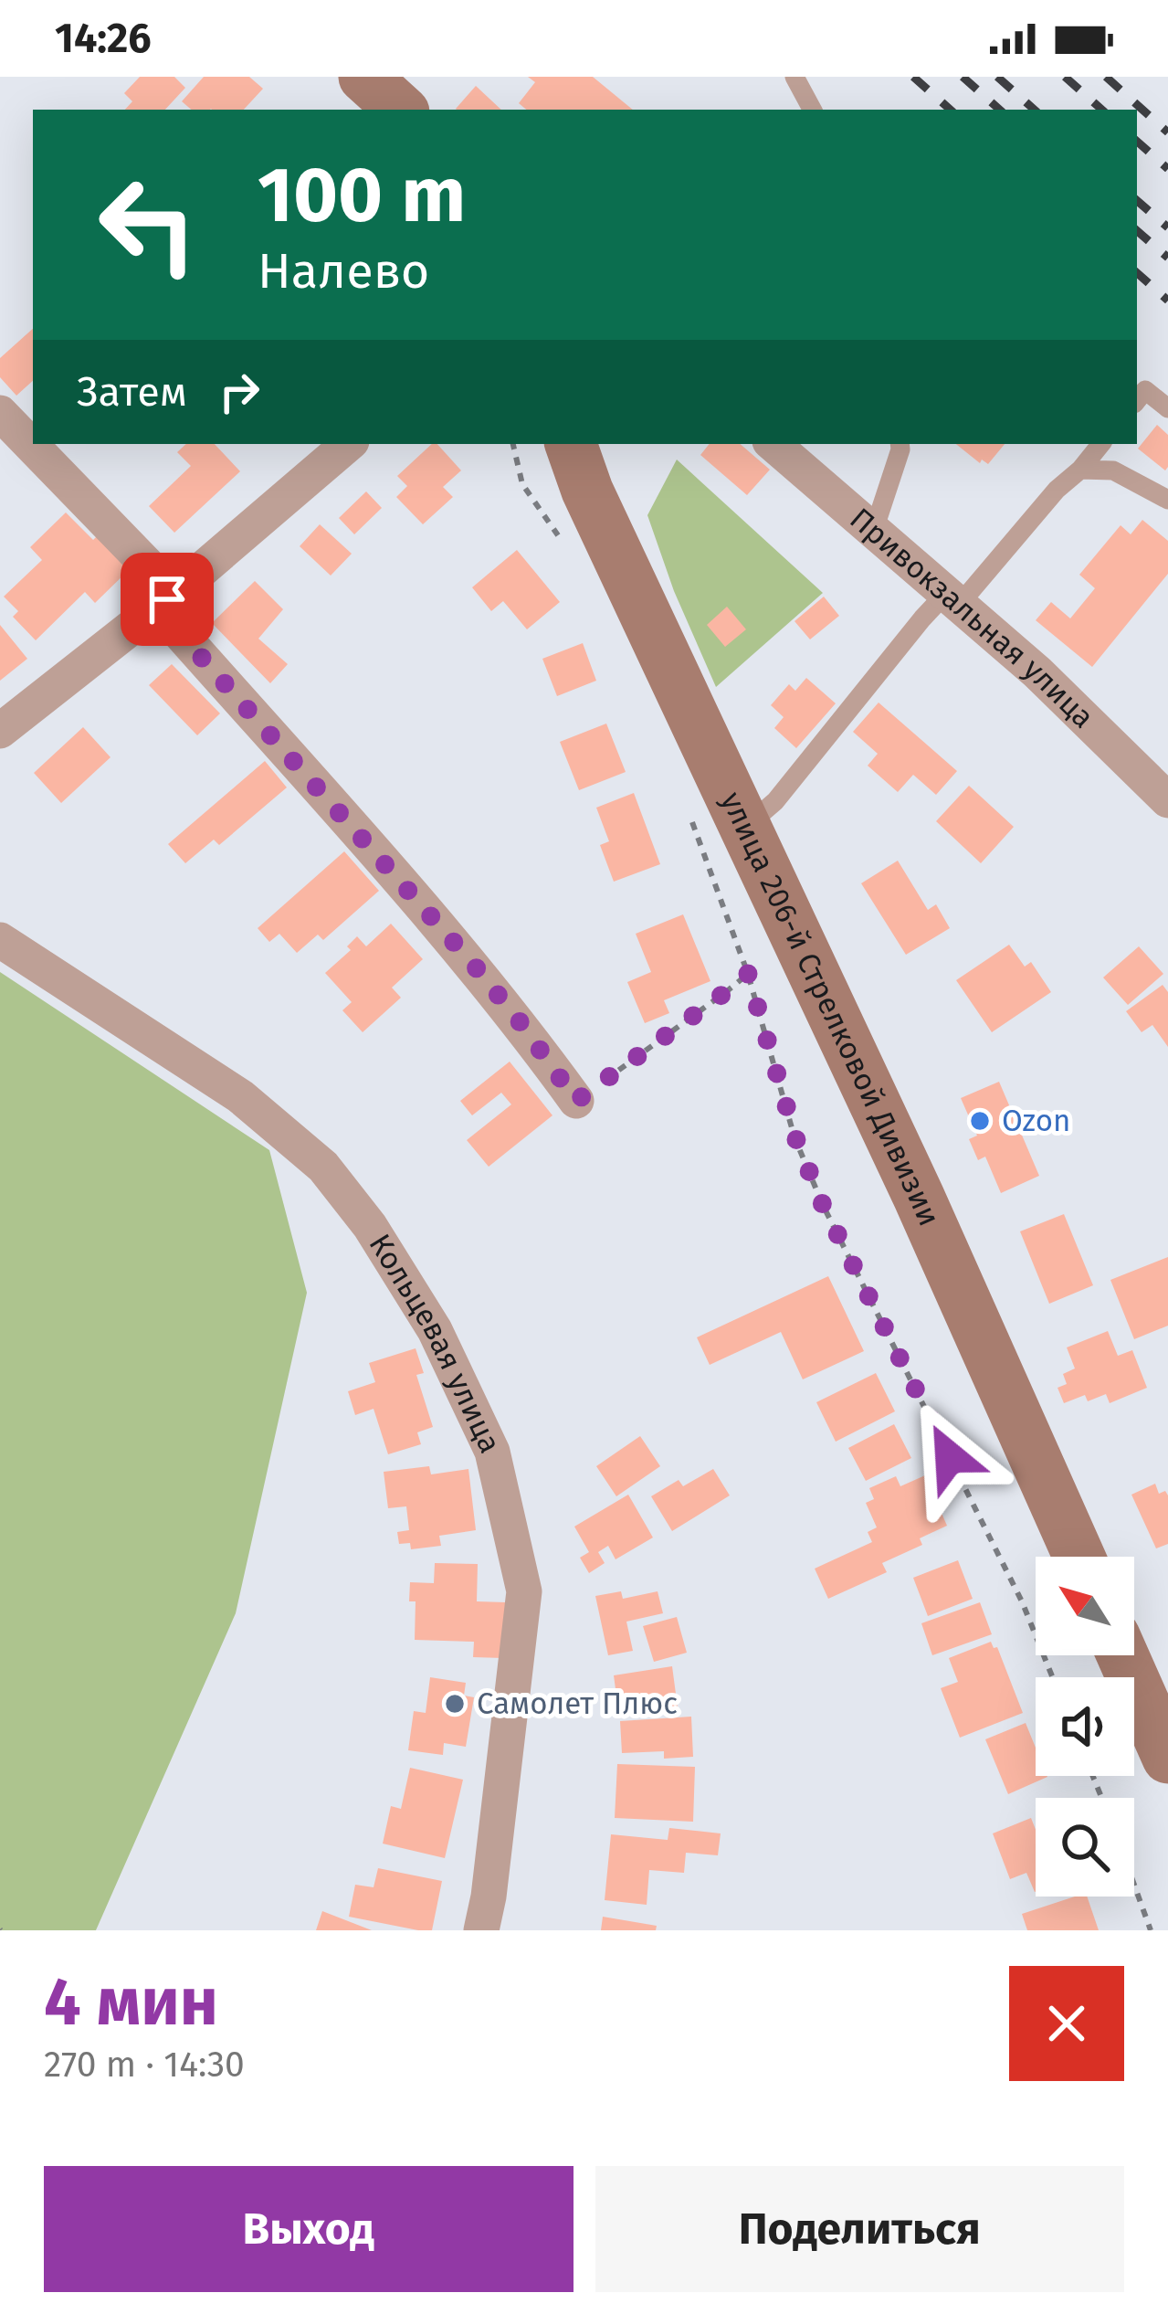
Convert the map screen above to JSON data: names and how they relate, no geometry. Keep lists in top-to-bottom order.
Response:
{
  "streets": {
    "main road": ["улица 206-й Стрелковой Дивизии"],
    "street": ["Привокзальная улица", "Кольцевая улица"]
  },
  "places": ["Ozon", "Самолет Плюс"],
  "north": "top left",
  "page": {
    "status": "14:26",
    "turn": ["100 m", "Налево"],
    "then": "Затем",
    "heading": ["4 мин", "270 m · 14:30"],
    "buttons": ["Выход", "Поделиться"]
  }
}
